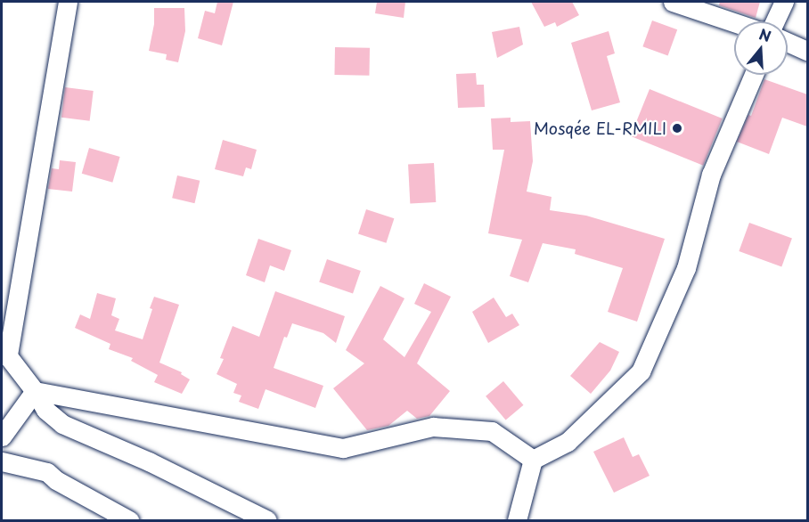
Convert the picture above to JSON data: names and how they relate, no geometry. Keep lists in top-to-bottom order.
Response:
{
  "places": ["Mosqée EL-RMILI"],
  "north": "top"
}
